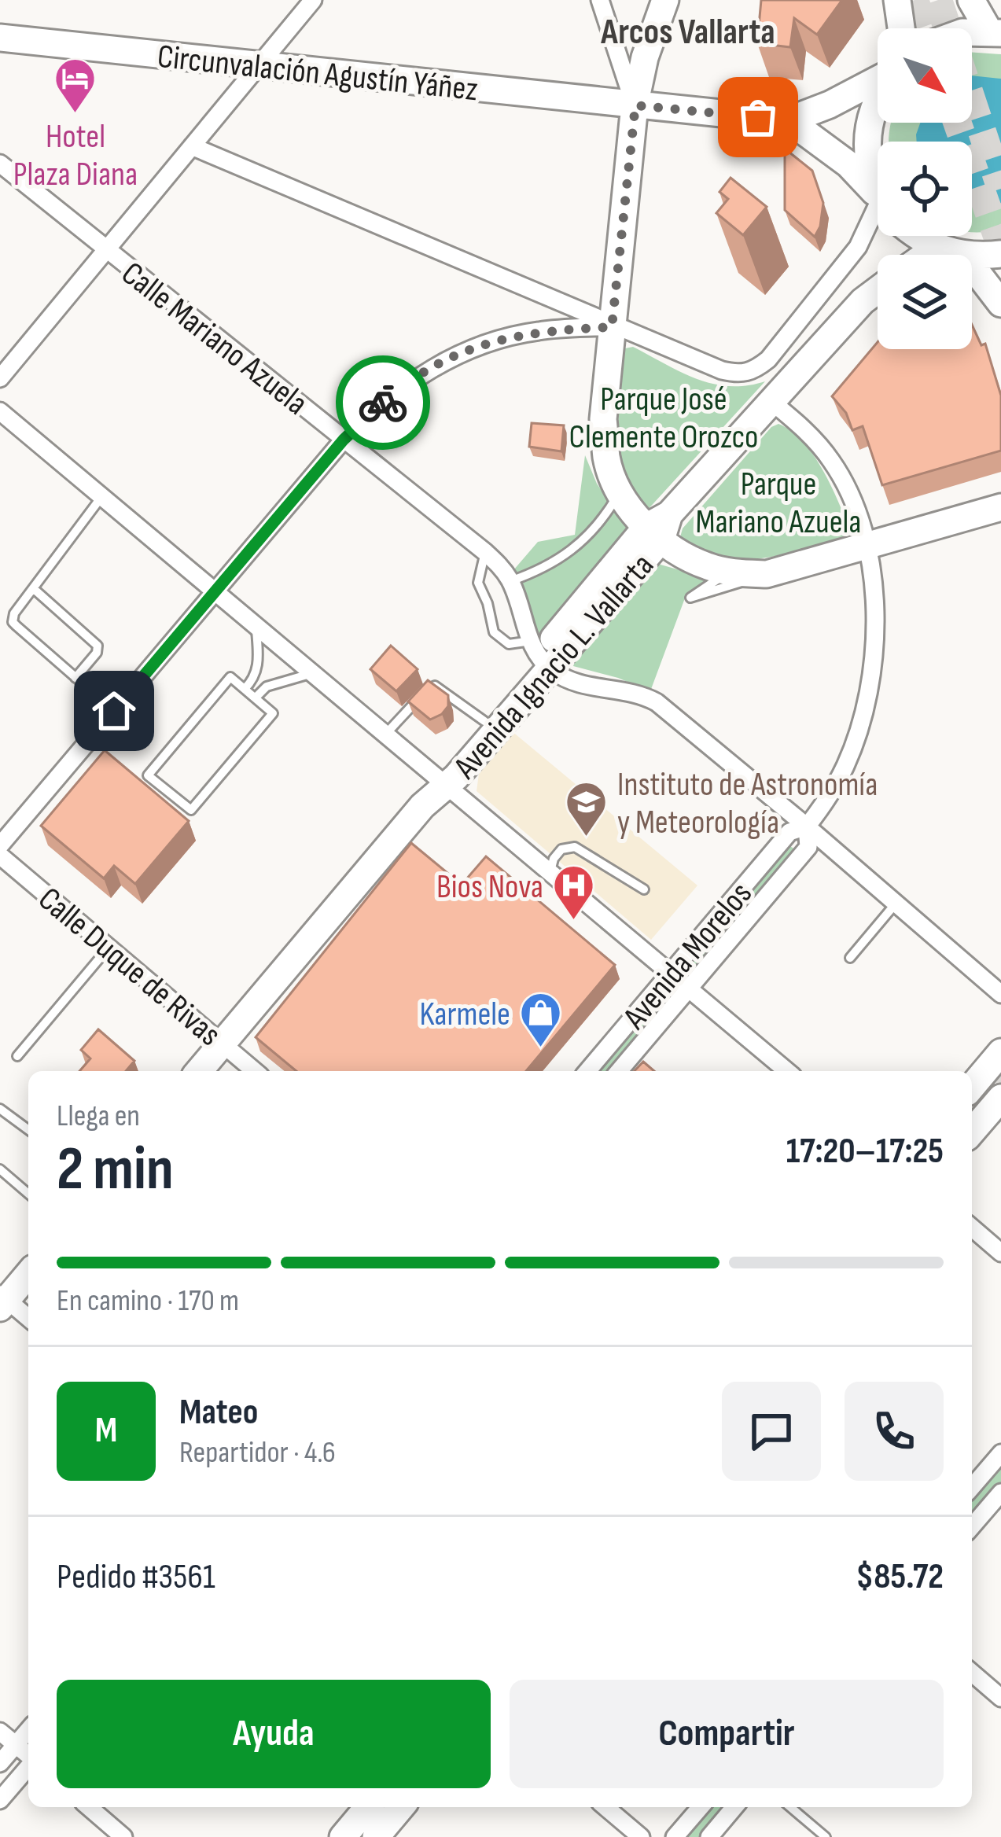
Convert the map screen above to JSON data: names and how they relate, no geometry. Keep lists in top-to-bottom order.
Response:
{
  "streets": {
    "main road": ["Circunvalación Agustín Yáñez", "Avenida Ignacio L. Vallarta"],
    "street": ["Calle Mariano Azuela", "Avenida Morelos", "Calle Duque de Rivas"]
  },
  "crossings": [
    ["Calle Mariano Azuela", "Avenida Ignacio L. Vallarta"],
    ["Avenida Ignacio L. Vallarta", "Calle Duque de Rivas"]
  ],
  "districts": ["Arcos Vallarta"],
  "parks": ["Parque José Clemente Orozco", "Parque Mariano Azuela"],
  "places": {
    "hotel": ["Hotel Plaza Diana"],
    "school or university": ["Instituto de Astronomía y Meteorología"],
    "hospital": ["Bios Nova"],
    "shop": ["Karmele"]
  },
  "north": "bottom right",
  "page": {
    "heading": ["2 min", "Llega en", "17:20–17:25"],
    "panel": [
      "Mateo",
      "Repartidor · 4.6",
      "Pedido #3561",
      "$85.72"
    ],
    "bar": "En camino · 170 m",
    "round": "M",
    "buttons": ["Ayuda", "Compartir"]
  }
}
